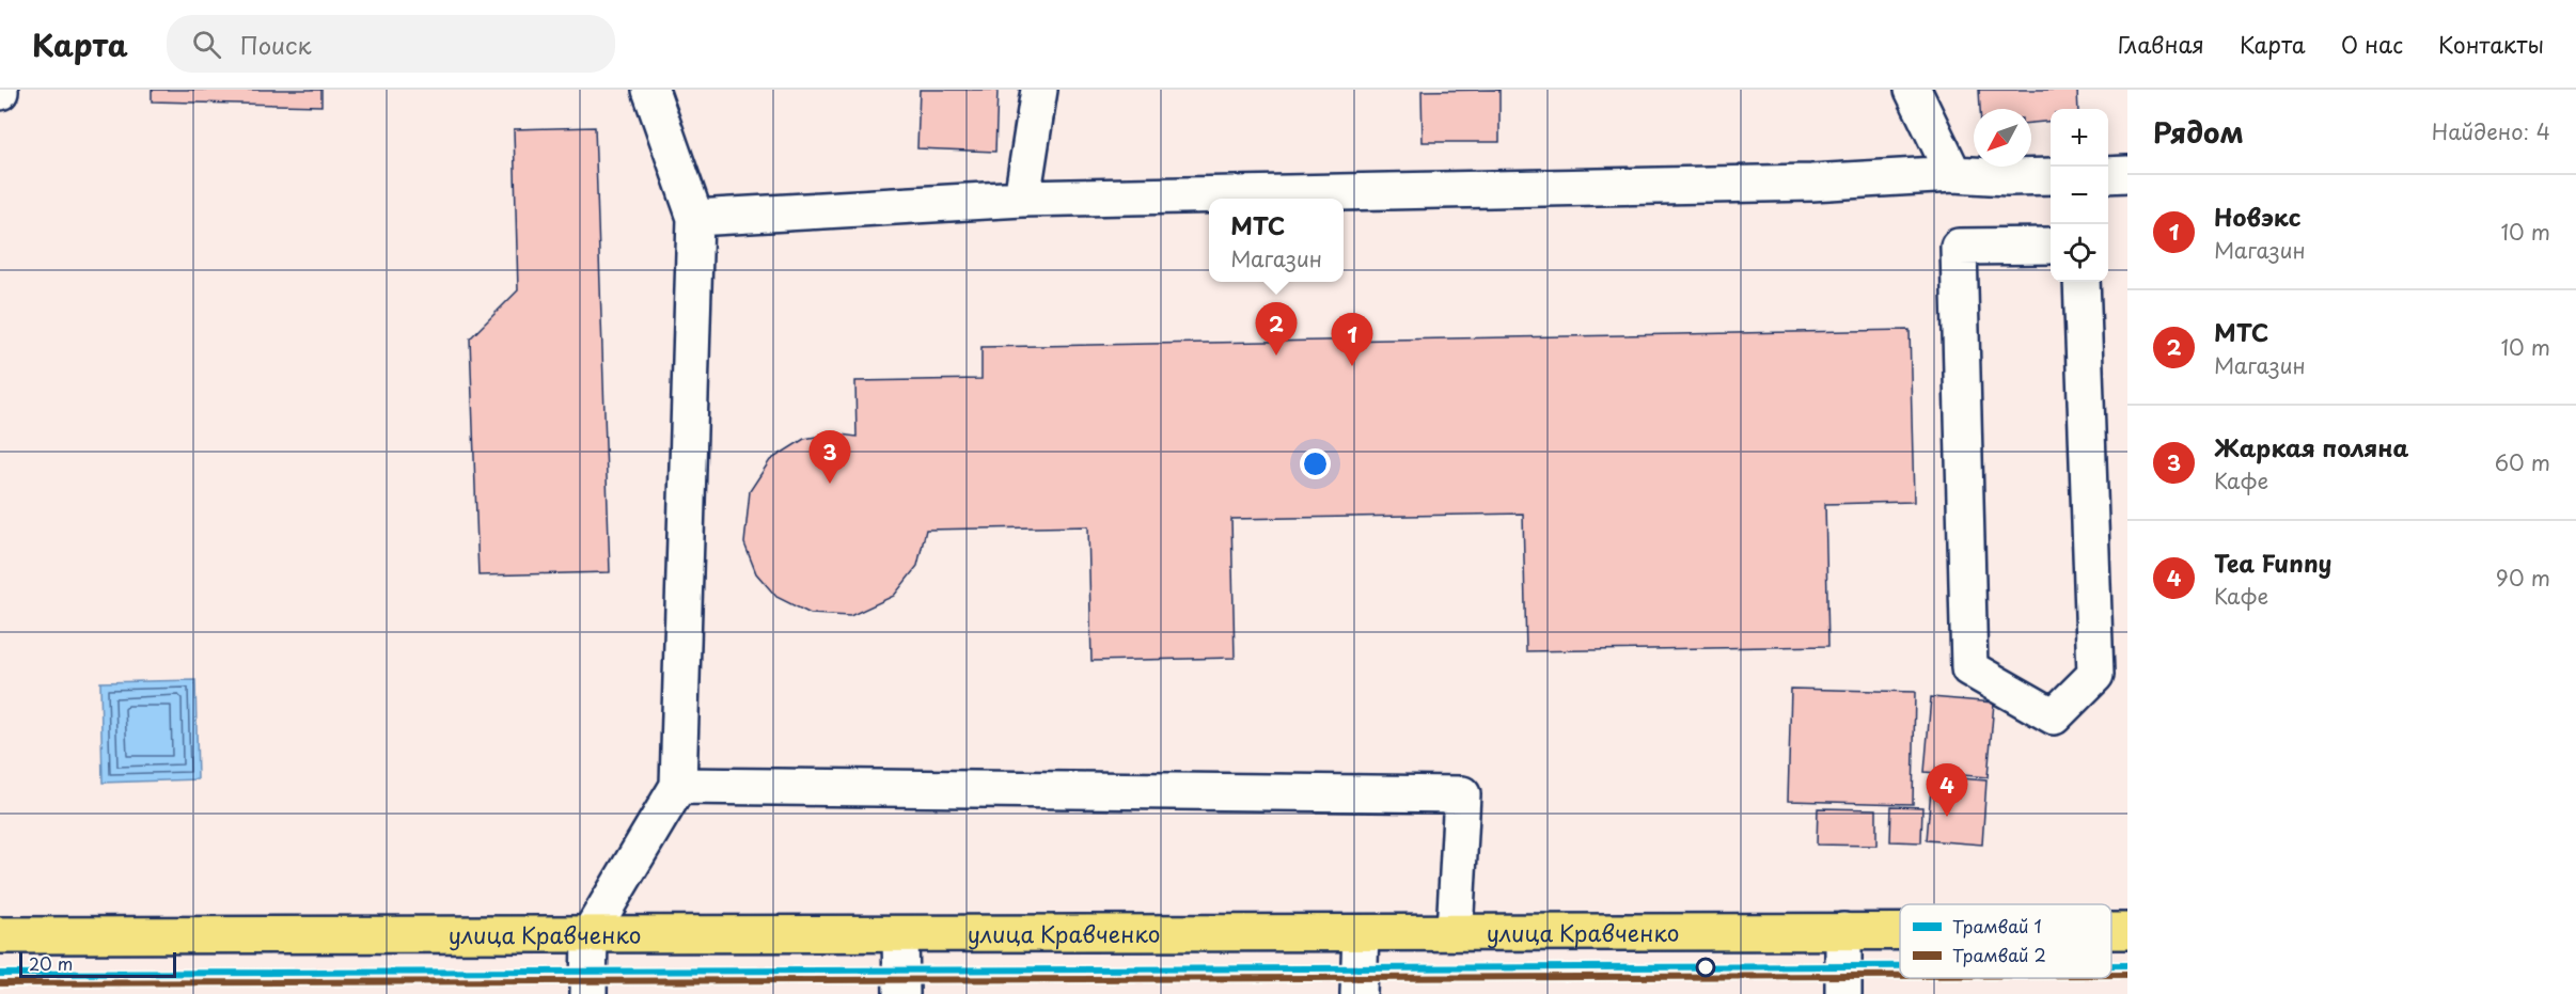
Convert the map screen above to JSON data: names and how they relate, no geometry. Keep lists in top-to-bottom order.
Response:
{
  "streets": {
    "main road": ["улица Кравченко"]
  },
  "lines": ["tram line 1", "tram line 2"],
  "legend": ["Трамвай 1", "Трамвай 2"],
  "scale_bar": "20 m",
  "north": "bottom left",
  "page": {
    "header": "Карта",
    "search": "Поиск",
    "nav": [
      "Главная",
      "Карта",
      "О нас",
      "Контакты"
    ],
    "heading": ["Рядом", "Найдено: 4"],
    "map_buttons": ["+", "−"],
    "list": [
      {
        "mark": "1",
        "name": "Новэкс",
        "note": "Магазин",
        "value": "10 m"
      },
      {
        "mark": "2",
        "name": "МТС",
        "note": "Магазин",
        "value": "10 m"
      },
      {
        "mark": "3",
        "name": "Жаркая поляна",
        "note": "Кафе",
        "value": "60 m"
      },
      {
        "mark": "4",
        "name": "Tea Funny",
        "note": "Кафе",
        "value": "90 m"
      }
    ],
    "popup": ["МТС", "Магазин"],
    "pins": [
      "2",
      "1",
      "3",
      "4"
    ],
    "scale": "20 m"
  }
}
